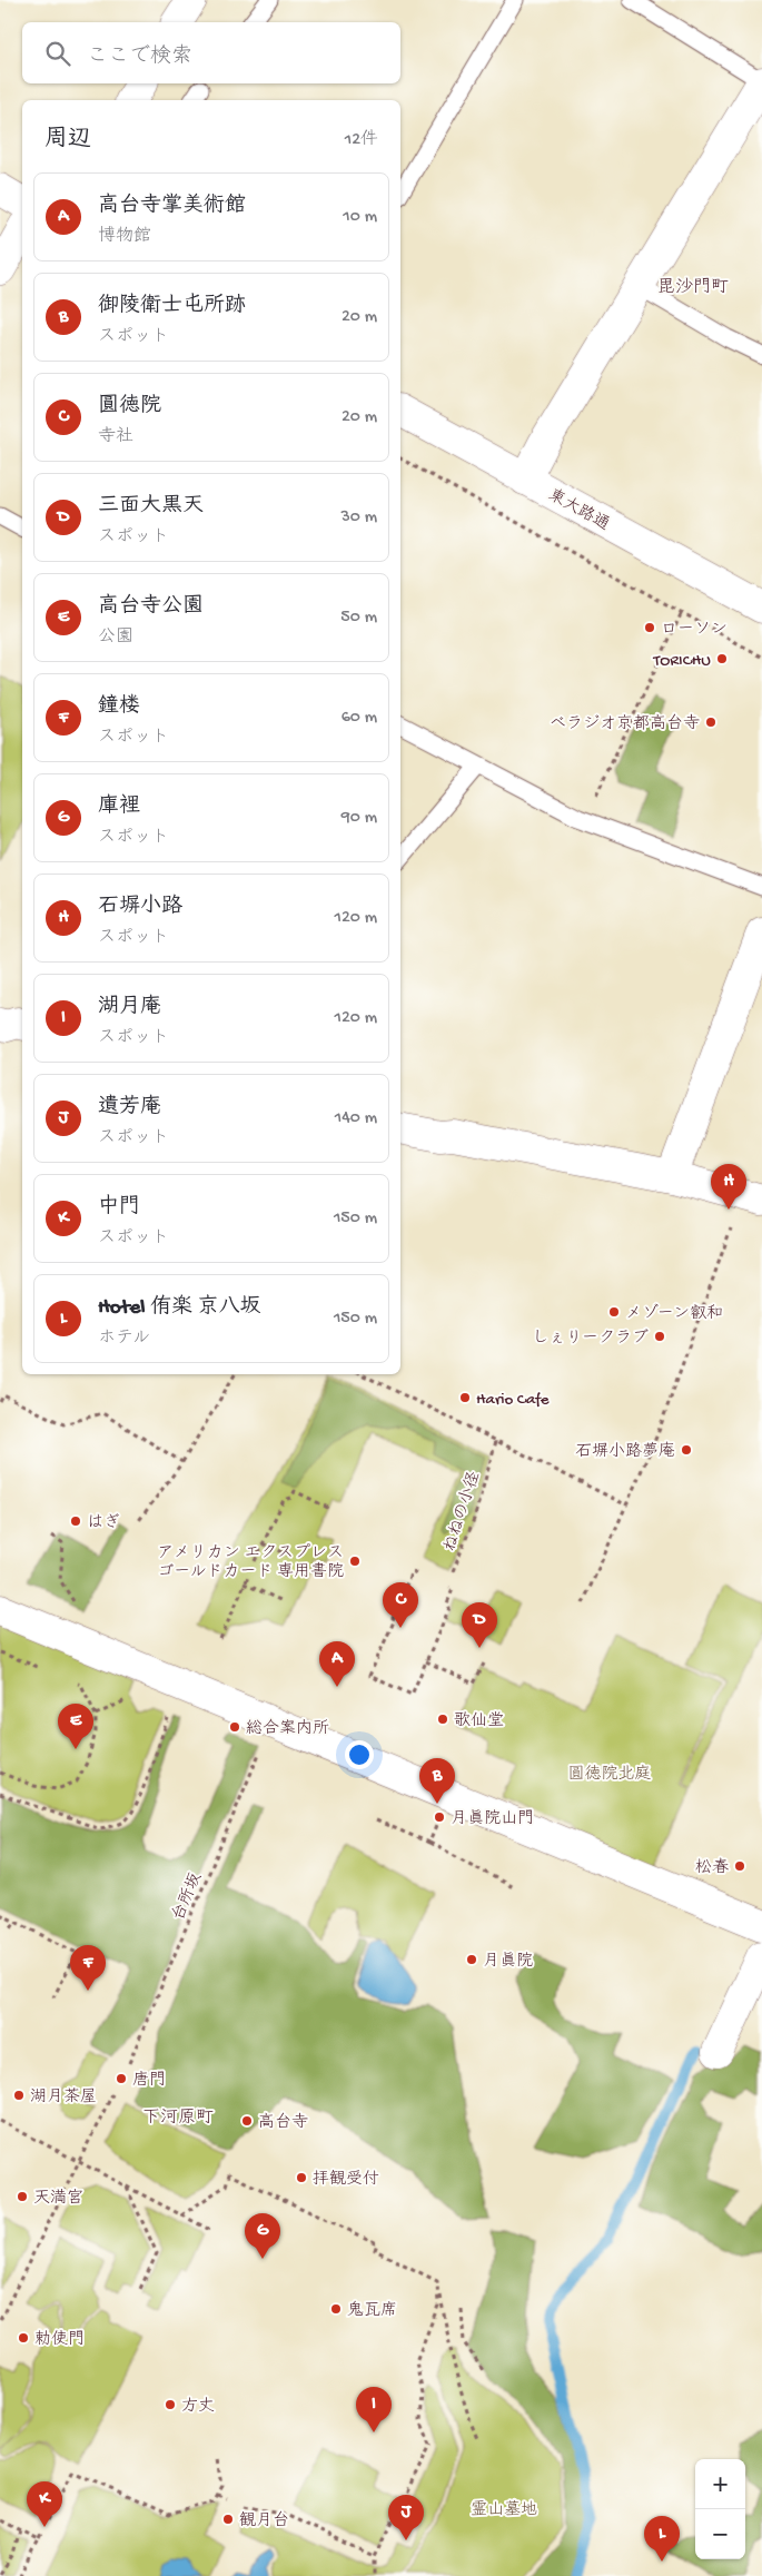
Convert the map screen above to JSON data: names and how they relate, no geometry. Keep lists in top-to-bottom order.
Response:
{
  "streets": {
    "street": ["東大路通"],
    "path": ["ねねの小径", "台所坂"]
  },
  "districts": ["毘沙門町", "下河原町"],
  "parks": ["圓徳院北庭", "霊山墓地"],
  "places": [
    "ローソン",
    "TORICHU",
    "ベラジオ京都高台寺",
    "メゾーン叡和",
    "しぇりークラブ",
    "Hario Cafe",
    "石塀小路夢庵",
    "はぎ",
    "アメリカン エクスプレス ゴールドカード 専用書院",
    "歌仙堂",
    "総合案内所",
    "月眞院山門",
    "松春",
    "月眞院",
    "唐門",
    "湖月茶屋",
    "高台寺",
    "拝観受付",
    "天満宮",
    "鬼瓦席",
    "勅使門",
    "方丈",
    "観月台"
  ],
  "page": {
    "search": "ここで検索",
    "heading": ["周辺", "12件"],
    "list": [
      {
        "mark": "A",
        "name": "高台寺掌美術館",
        "note": "博物館",
        "value": "10 m"
      },
      {
        "mark": "B",
        "name": "御陵衛士屯所跡",
        "note": "スポット",
        "value": "20 m"
      },
      {
        "mark": "C",
        "name": "圓徳院",
        "note": "寺社",
        "value": "20 m"
      },
      {
        "mark": "D",
        "name": "三面大黒天",
        "note": "スポット",
        "value": "30 m"
      },
      {
        "mark": "E",
        "name": "高台寺公園",
        "note": "公園",
        "value": "50 m"
      },
      {
        "mark": "F",
        "name": "鐘楼",
        "note": "スポット",
        "value": "60 m"
      },
      {
        "mark": "G",
        "name": "庫裡",
        "note": "スポット",
        "value": "90 m"
      },
      {
        "mark": "H",
        "name": "石塀小路",
        "note": "スポット",
        "value": "120 m"
      },
      {
        "mark": "I",
        "name": "湖月庵",
        "note": "スポット",
        "value": "120 m"
      },
      {
        "mark": "J",
        "name": "遺芳庵",
        "note": "スポット",
        "value": "140 m"
      },
      {
        "mark": "K",
        "name": "中門",
        "note": "スポット",
        "value": "150 m"
      },
      {
        "mark": "L",
        "name": "Hotel 侑楽 京八坂",
        "note": "ホテル",
        "value": "150 m"
      }
    ],
    "pins": [
      "H",
      "C",
      "D",
      "A",
      "E",
      "B",
      "F",
      "G",
      "I",
      "K",
      "J",
      "L"
    ],
    "map_buttons": ["+", "−"]
  }
}
